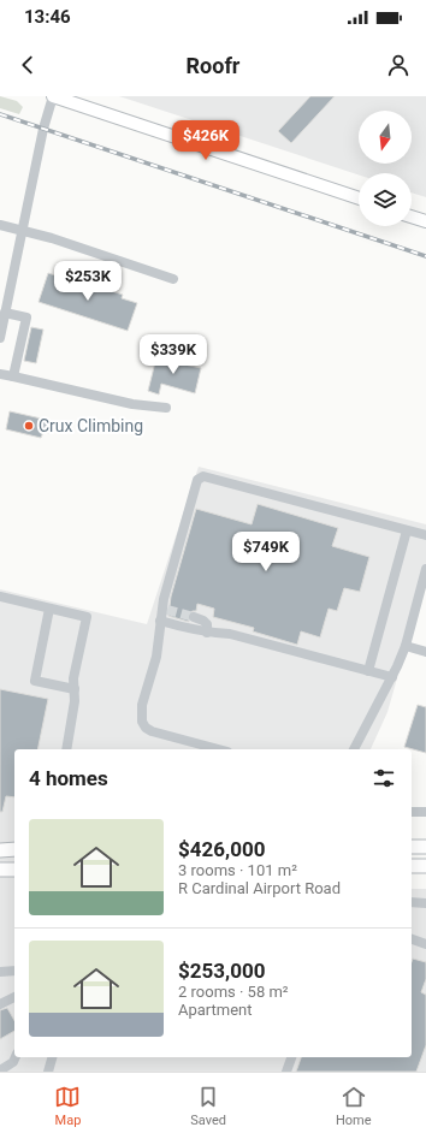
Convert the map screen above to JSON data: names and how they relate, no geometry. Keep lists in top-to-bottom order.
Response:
{
  "places": ["Crux Climbing"],
  "north": "bottom",
  "page": {
    "status": "13:46",
    "header": "Roofr",
    "price": [
      "$426K",
      "$253K",
      "$339K",
      "$749K"
    ],
    "heading": "4 homes",
    "list": [
      {
        "name": "$426,000",
        "note": "3 rooms · 101 m² · R Cardinal Airport Road"
      },
      {
        "name": "$253,000",
        "note": "2 rooms · 58 m² · Apartment"
      }
    ],
    "tabs": ["Map", "Saved", "Home"]
  }
}
